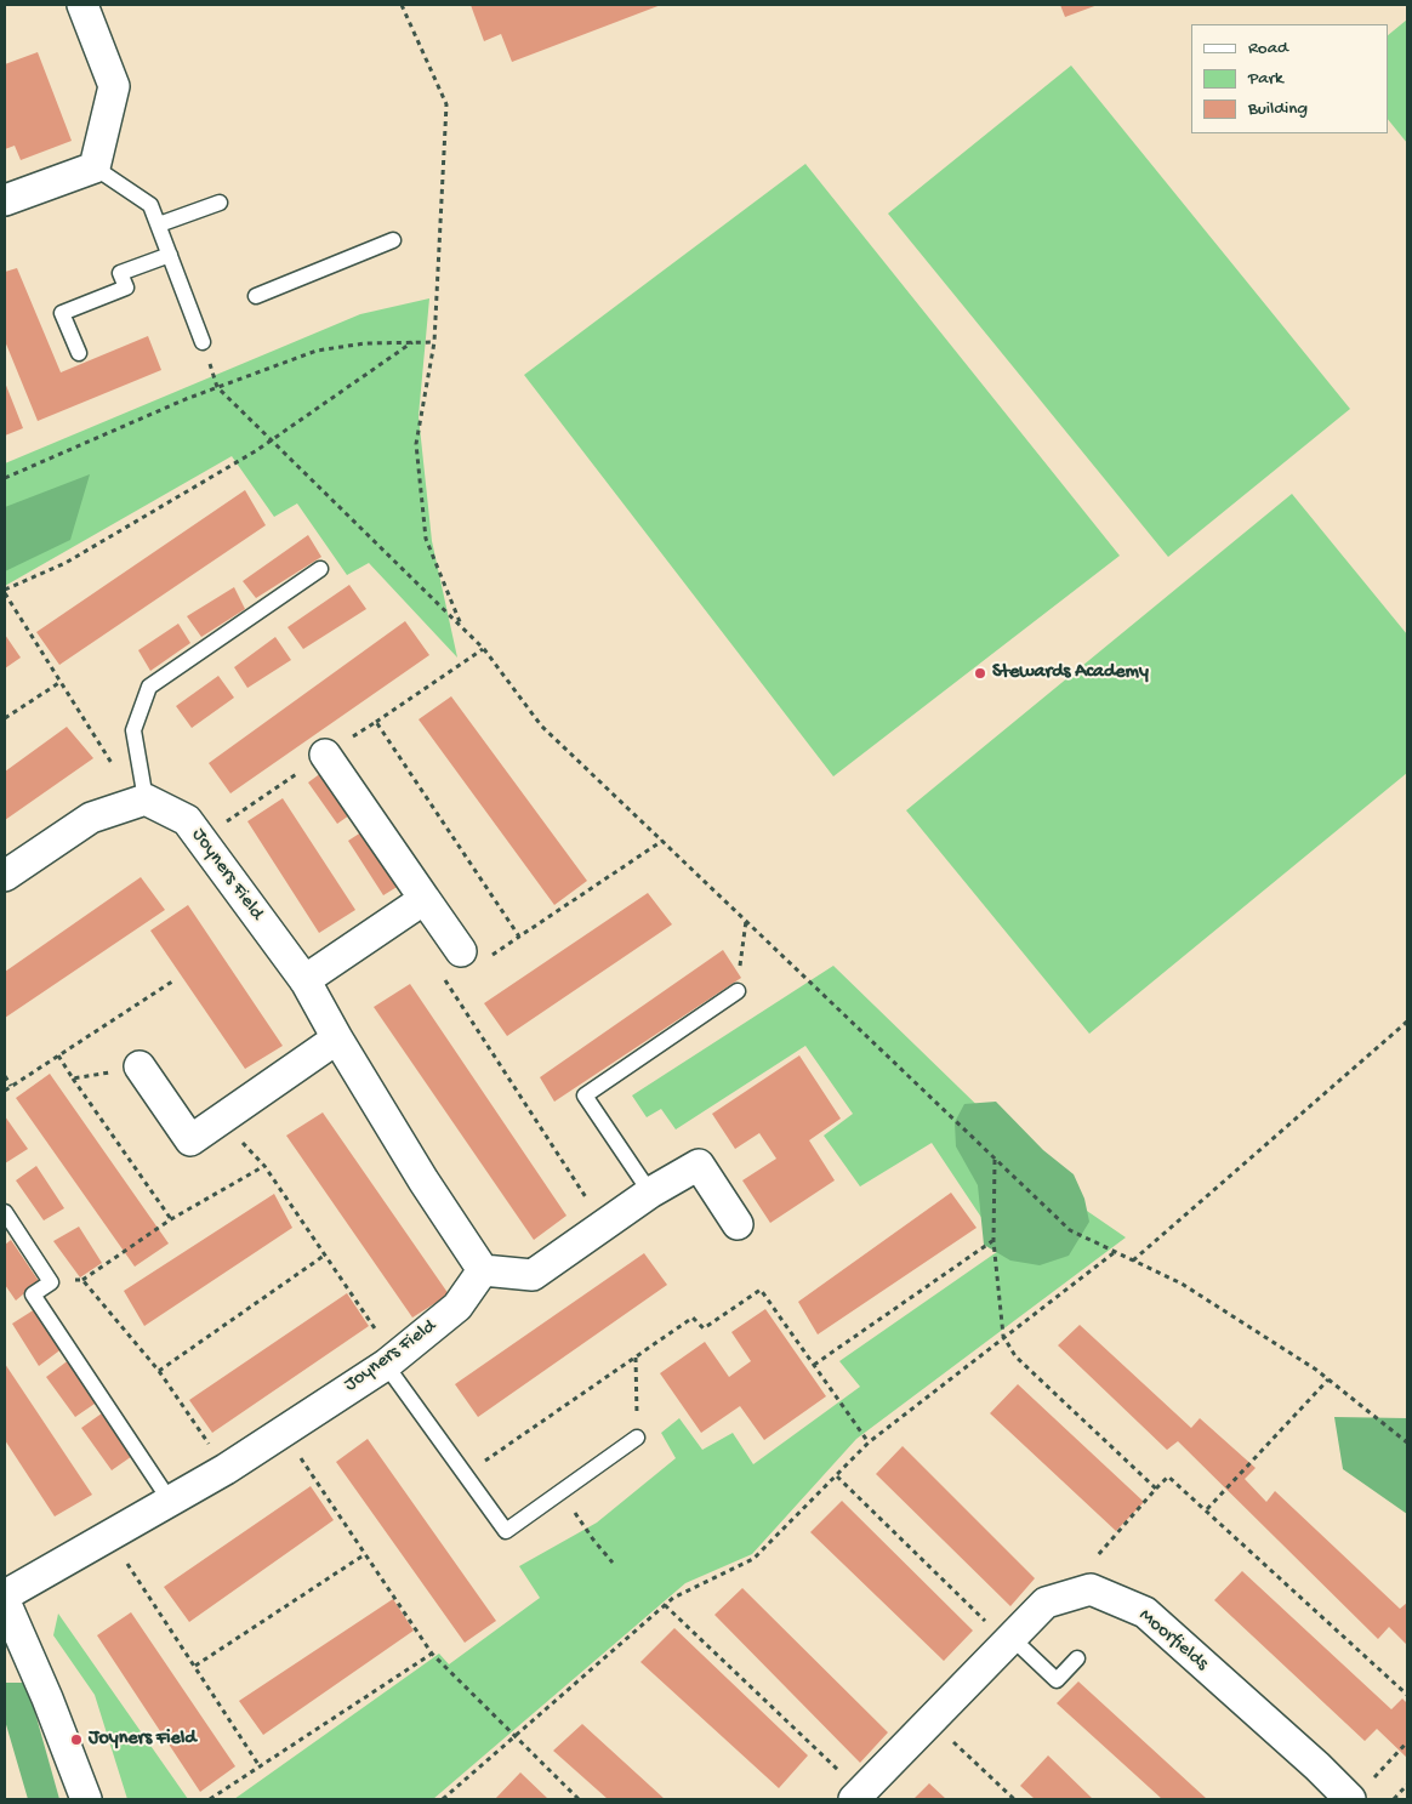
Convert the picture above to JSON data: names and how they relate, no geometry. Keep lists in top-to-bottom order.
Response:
{
  "streets": {
    "street": ["Joyners Field", "Moorfields"]
  },
  "places": ["Stewards Academy", "Joyners Field"],
  "legend": ["Road", "Park", "Building"]
}
